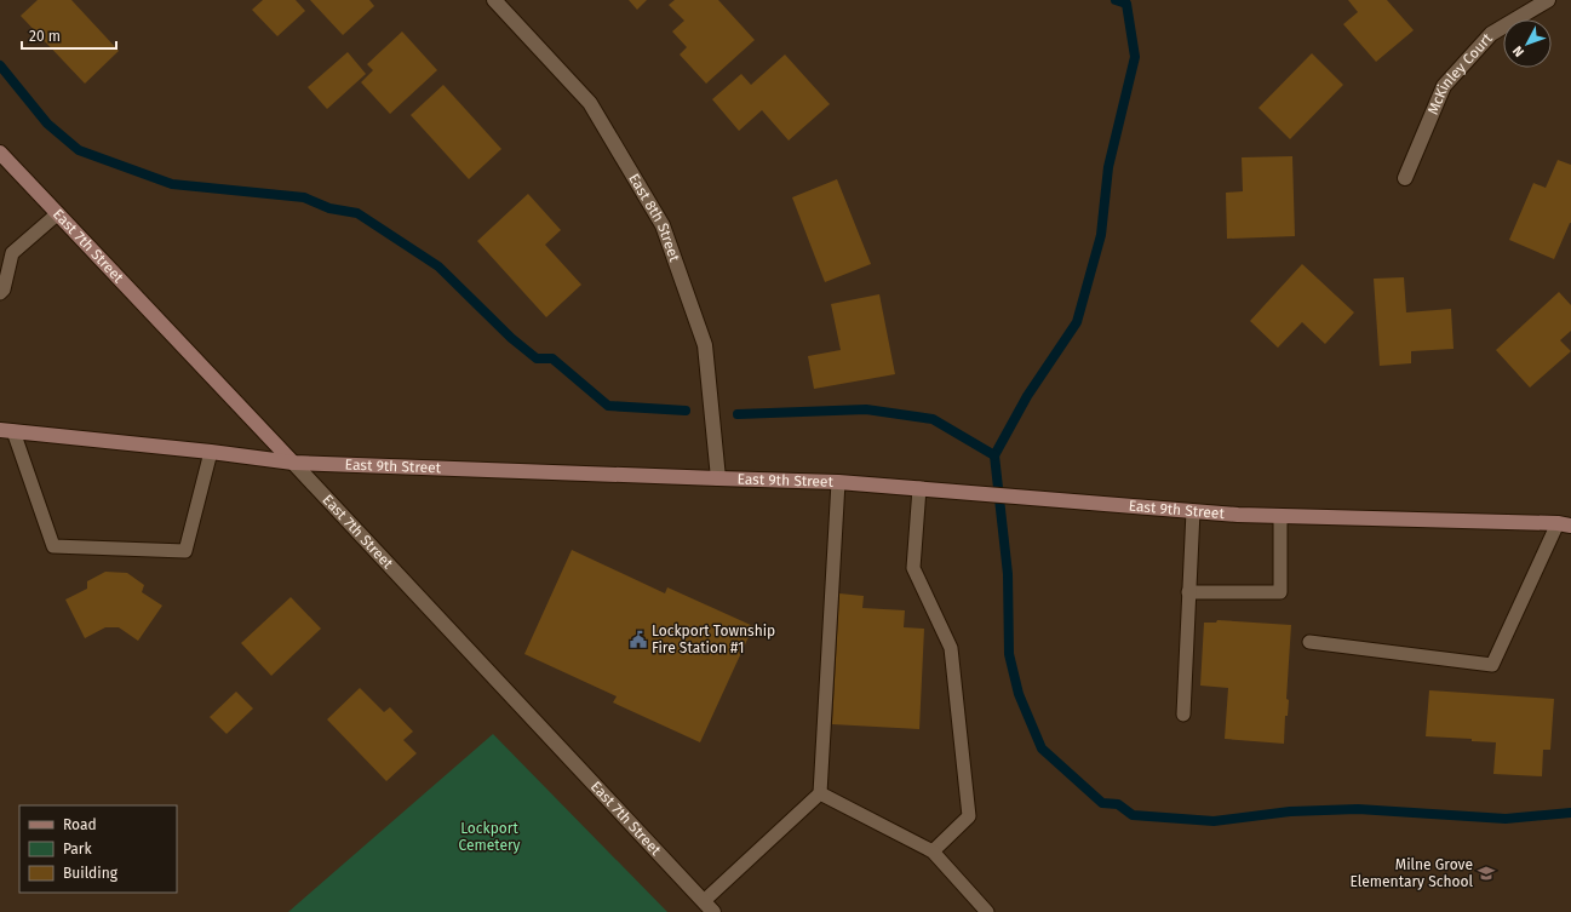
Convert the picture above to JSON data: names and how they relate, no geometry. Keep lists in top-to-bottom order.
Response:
{
  "streets": {
    "main road": ["East 7th Street", "East 9th Street"],
    "street": ["McKinley Court", "East 8th Street"]
  },
  "crossings": [
    ["East 8th Street", "East 9th Street"],
    ["East 7th Street", "East 9th Street"]
  ],
  "parks": ["Lockport Cemetery"],
  "places": {
    "public building": ["Lockport Township Fire Station #1"],
    "school or university": ["Milne Grove Elementary School"]
  },
  "legend": ["Road", "Park", "Building"],
  "scale_bar": "20 m",
  "north": "bottom left"
}
